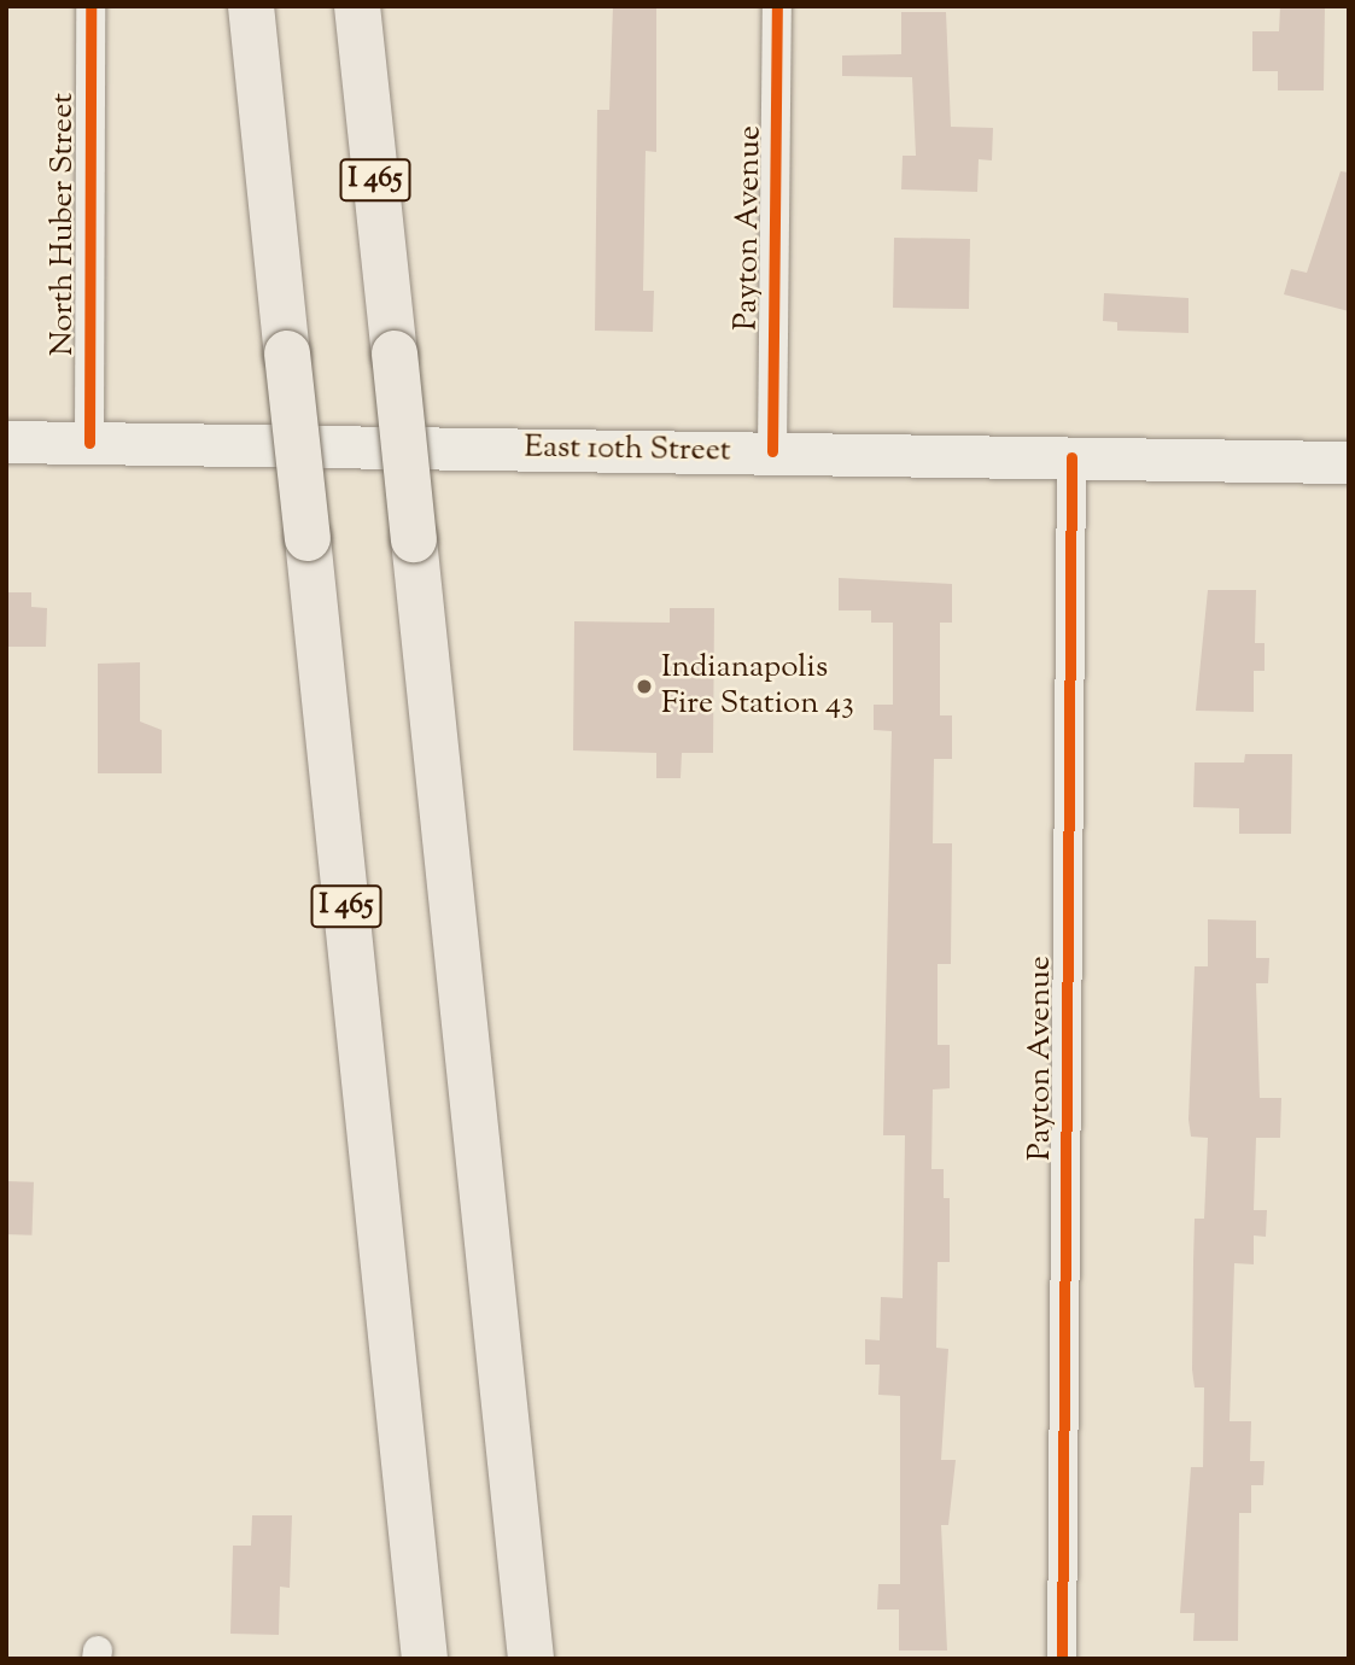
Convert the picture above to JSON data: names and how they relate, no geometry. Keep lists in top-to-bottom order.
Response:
{
  "streets": {
    "highway": ["I 465"],
    "main road": ["East 10th Street"],
    "street": ["North Huber Street", "Payton Avenue"]
  },
  "crossings": [
    ["North Huber Street", "East 10th Street"],
    ["Payton Avenue", "East 10th Street"]
  ],
  "places": ["Indianapolis Fire Station 43"]
}
